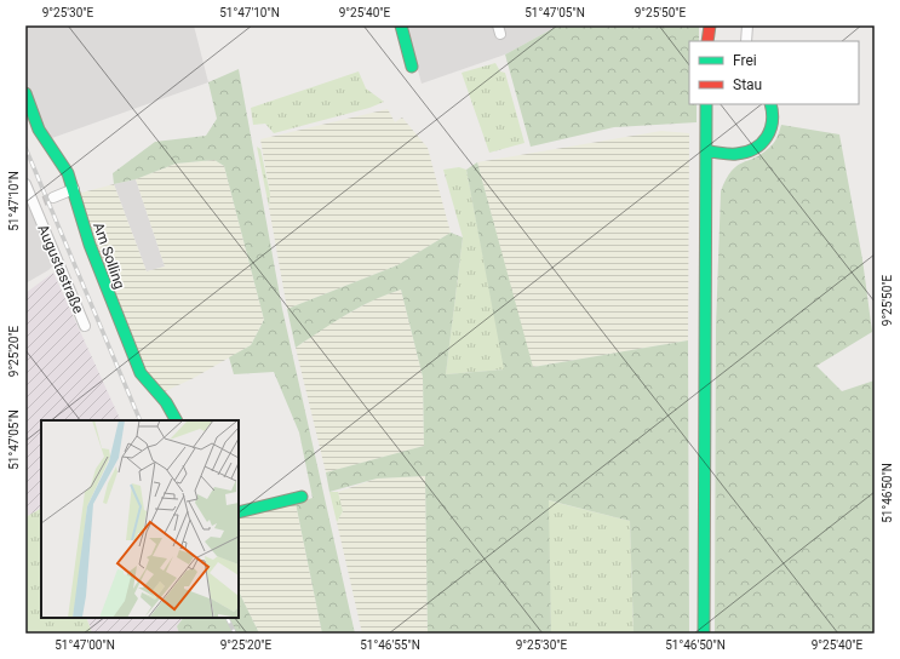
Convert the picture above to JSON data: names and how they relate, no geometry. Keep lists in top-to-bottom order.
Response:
{
  "streets": {
    "street": ["Am Solling", "Augustastraße"]
  },
  "legend": ["Frei", "Stau"],
  "coordinates": [
    "9°25'30\"E",
    "51°47'10\"N",
    "9°25'40\"E",
    "51°47'05\"N",
    "9°25'50\"E",
    "9°25'20\"E",
    "51°46'50\"N",
    "51°47'00\"N",
    "51°46'55\"N"
  ]
}
